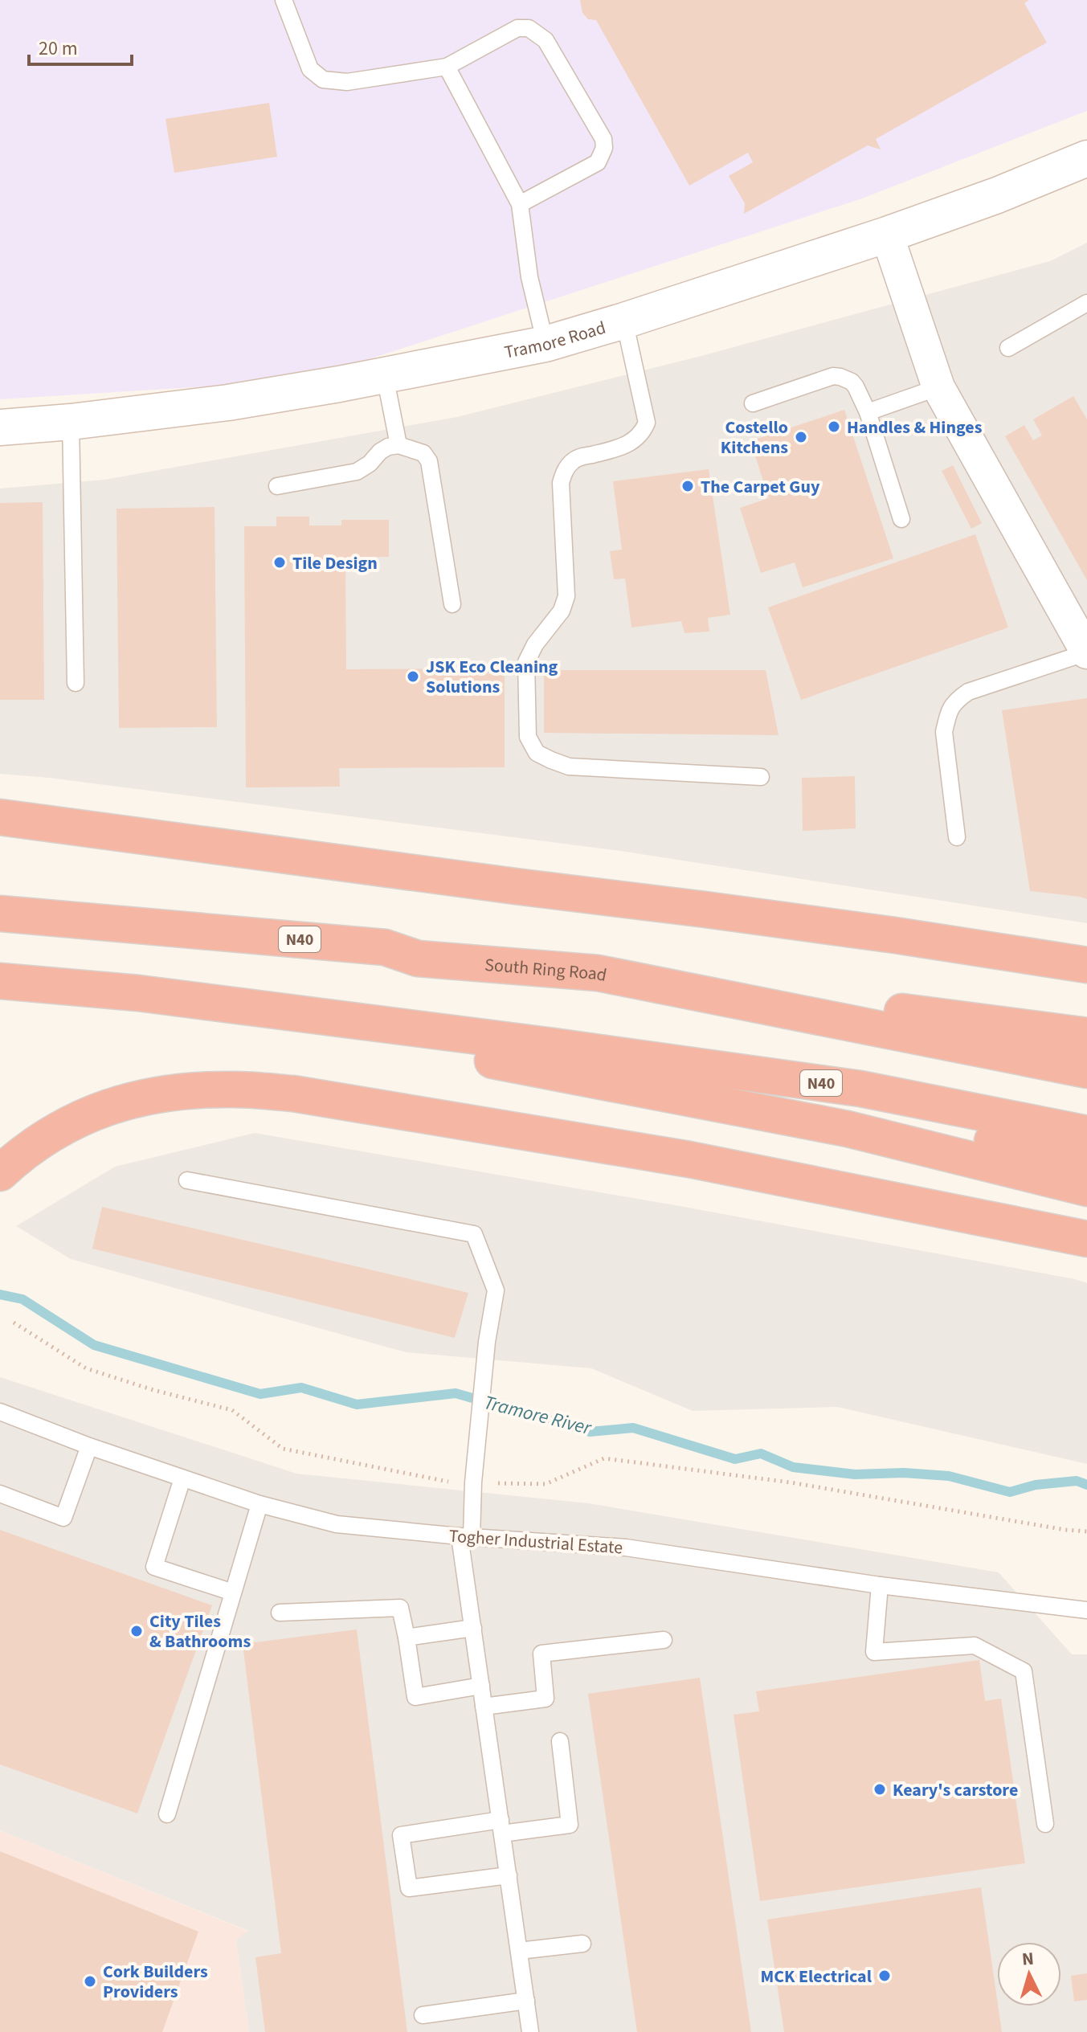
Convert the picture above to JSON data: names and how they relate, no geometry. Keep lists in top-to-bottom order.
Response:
{
  "streets": {
    "highway": ["N40", "South Ring Road"],
    "street": ["Tramore Road"],
    "lane": ["Togher Industrial Estate"]
  },
  "water": ["Tramore River"],
  "places": [
    "Handles & Hinges",
    "Costello Kitchens",
    "The Carpet Guy",
    "Tile Design",
    "JSK Eco Cleaning Solutions",
    "City Tiles & Bathrooms",
    "Keary's carstore",
    "MCK Electrical",
    "Cork Builders Providers"
  ],
  "scale_bar": "20 m",
  "north": "top"
}
